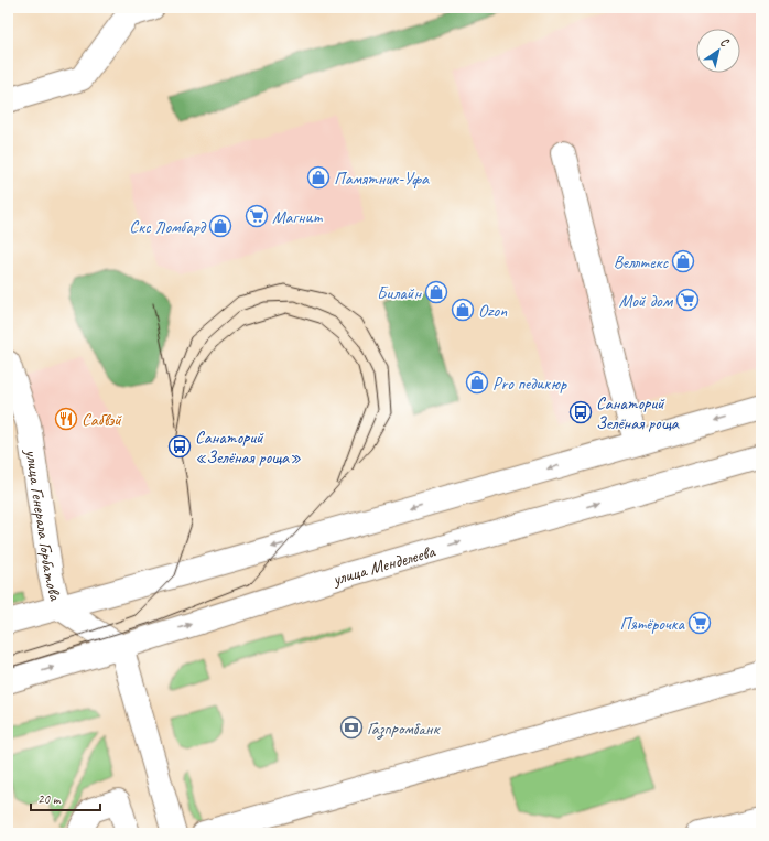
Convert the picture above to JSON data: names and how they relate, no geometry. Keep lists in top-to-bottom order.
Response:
{
  "streets": {
    "main road": ["улица Генерала Горбатова", "улица Менделеева"]
  },
  "crossings": [
    ["улица Генерала Горбатова", "улица Менделеева"]
  ],
  "places": {
    "shop": [
      "Памятник-Уфа",
      "Скс Ломбард",
      "Веллтекс",
      "Билайн",
      "Ozon",
      "Pro педикюр"
    ],
    "supermarket": ["Магнит", "Мой дом", "Пятёрочка"],
    "bus stop": ["Санаторий Зелёная роща", "Санаторий «Зелёная роща»"],
    "restaurant": ["Сабвэй"],
    "bank": ["Газпромбанк"]
  },
  "scale_bar": "20 m",
  "north": "top right"
}
